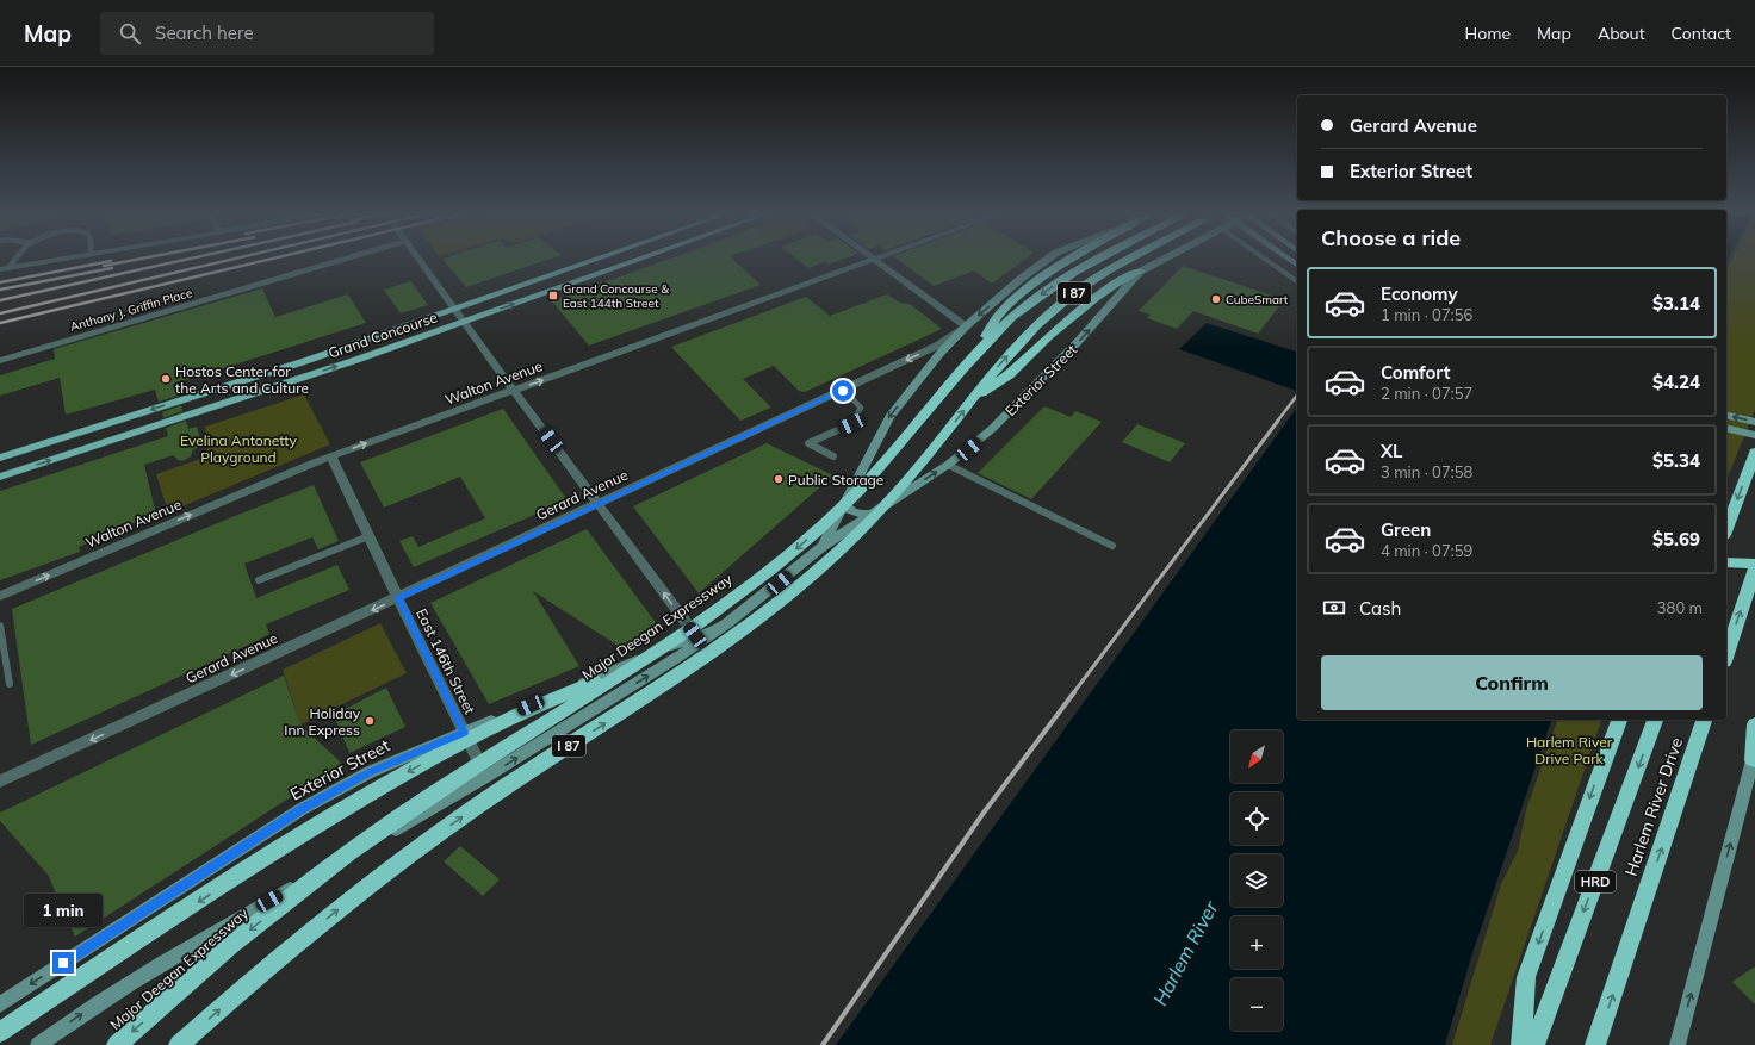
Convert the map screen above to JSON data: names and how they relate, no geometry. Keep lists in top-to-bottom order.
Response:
{
  "streets": {
    "highway": [
      "I 87",
      "Major Deegan Expressway",
      "Harlem River Drive",
      "HRD"
    ],
    "main road": ["Grand Concourse", "Exterior Street", "Gerard Avenue"],
    "street": ["Anthony J. Griffin Place", "Walton Avenue", "East 146th Street"]
  },
  "crossings": [
    ["Exterior Street", "Gerard Avenue"],
    ["Exterior Street", "East 146th Street"],
    ["Walton Avenue", "East 146th Street"],
    ["Gerard Avenue", "East 146th Street"]
  ],
  "one_way": ["Walton Avenue", "Gerard Avenue"],
  "water": ["Harlem River"],
  "parks": ["Evelina Antonetty Playground", "Harlem River Drive Park"],
  "places": {
    "transit": ["Grand Concourse & East 144th Street"],
    "other": [
      "CubeSmart",
      "Hostos Center for the Arts and Culture",
      "Public Storage",
      "Holiday Inn Express"
    ]
  },
  "north": "bottom left",
  "page": {
    "header": "Map",
    "search": "Search here",
    "nav": [
      "Home",
      "Map",
      "About",
      "Contact"
    ],
    "banner": ["Gerard Avenue", "Exterior Street"],
    "heading": "Choose a ride",
    "list": [
      {
        "name": "Economy",
        "note": "1 min · 07:56",
        "value": "$3.14"
      },
      {
        "name": "Comfort",
        "note": "2 min · 07:57",
        "value": "$4.24"
      },
      {
        "name": "XL",
        "note": "3 min · 07:58",
        "value": "$5.34"
      },
      {
        "name": "Green",
        "note": "4 min · 07:59",
        "value": "$5.69"
      }
    ],
    "pay": ["Cash", "380 m"],
    "buttons": "Confirm",
    "map_buttons": ["+", "−"],
    "bubble": "1 min"
  }
}
